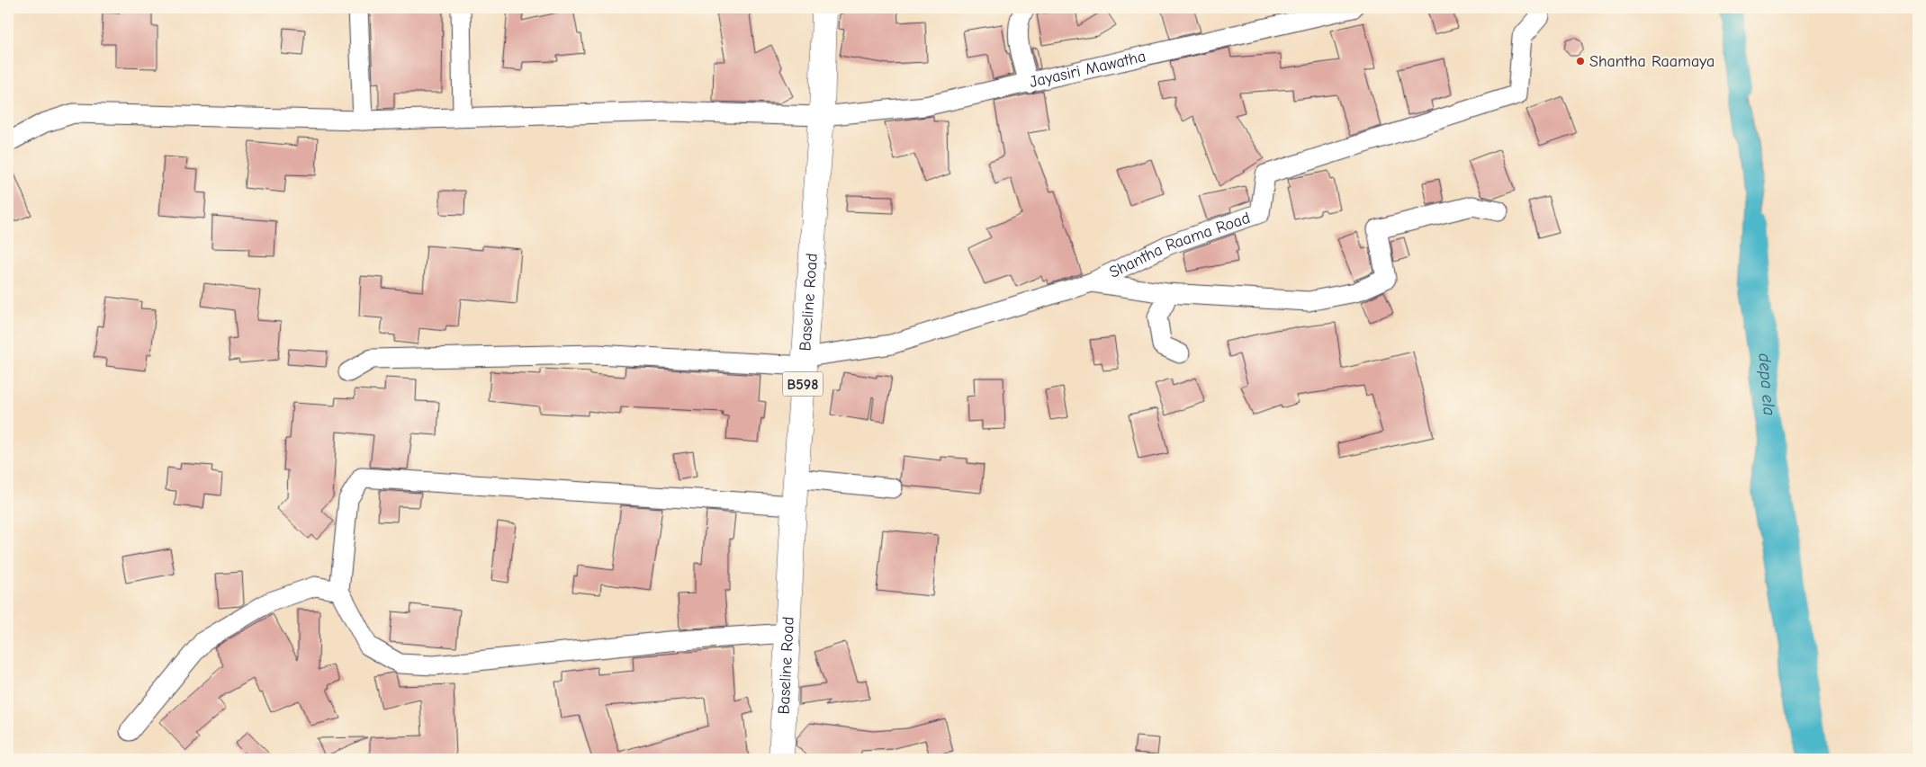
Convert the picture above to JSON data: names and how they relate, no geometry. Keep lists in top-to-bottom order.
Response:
{
  "streets": {
    "main road": ["Baseline Road", "B598"],
    "street": ["Jayasiri Mawatha", "Shantha Raama Road"]
  },
  "crossings": [
    ["Jayasiri Mawatha", "Baseline Road"],
    ["Shantha Raama Road", "Baseline Road"]
  ],
  "water": ["depa ela"],
  "places": ["Shantha Raamaya"]
}
